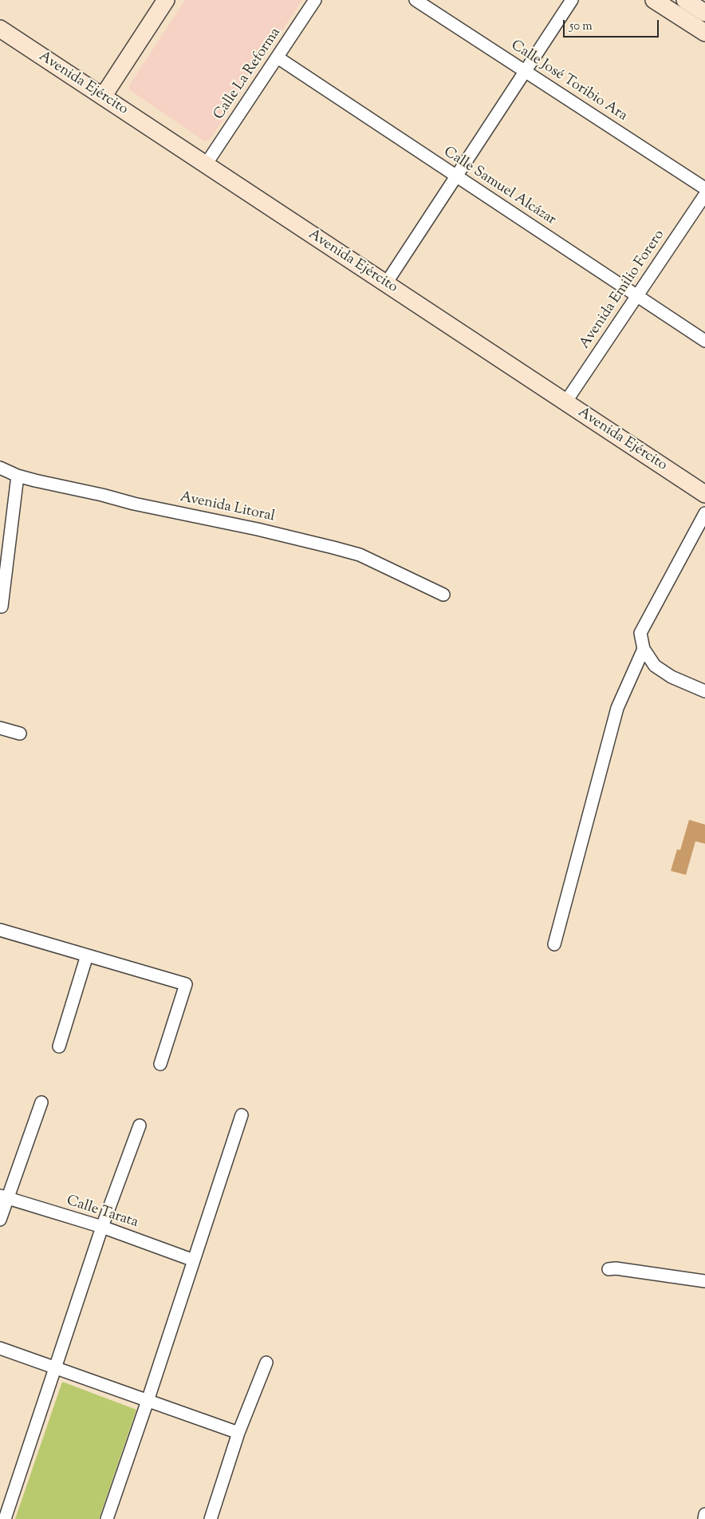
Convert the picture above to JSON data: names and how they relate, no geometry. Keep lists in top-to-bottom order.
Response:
{
  "streets": {
    "main road": ["Avenida Ejército"],
    "street": [
      "Calle La Reforma",
      "Calle José Toribio Ara",
      "Calle Samuel Alcázar",
      "Avenida Emilio Forero",
      "Avenida Litoral",
      "Calle Tarata"
    ]
  },
  "crossings": [
    ["Calle La Reforma", "Avenida Ejército"],
    ["Calle La Reforma", "Calle Samuel Alcázar"],
    ["Avenida Ejército", "Avenida Emilio Forero"],
    ["Calle Samuel Alcázar", "Avenida Emilio Forero"]
  ],
  "scale_bar": "50 m"
}
